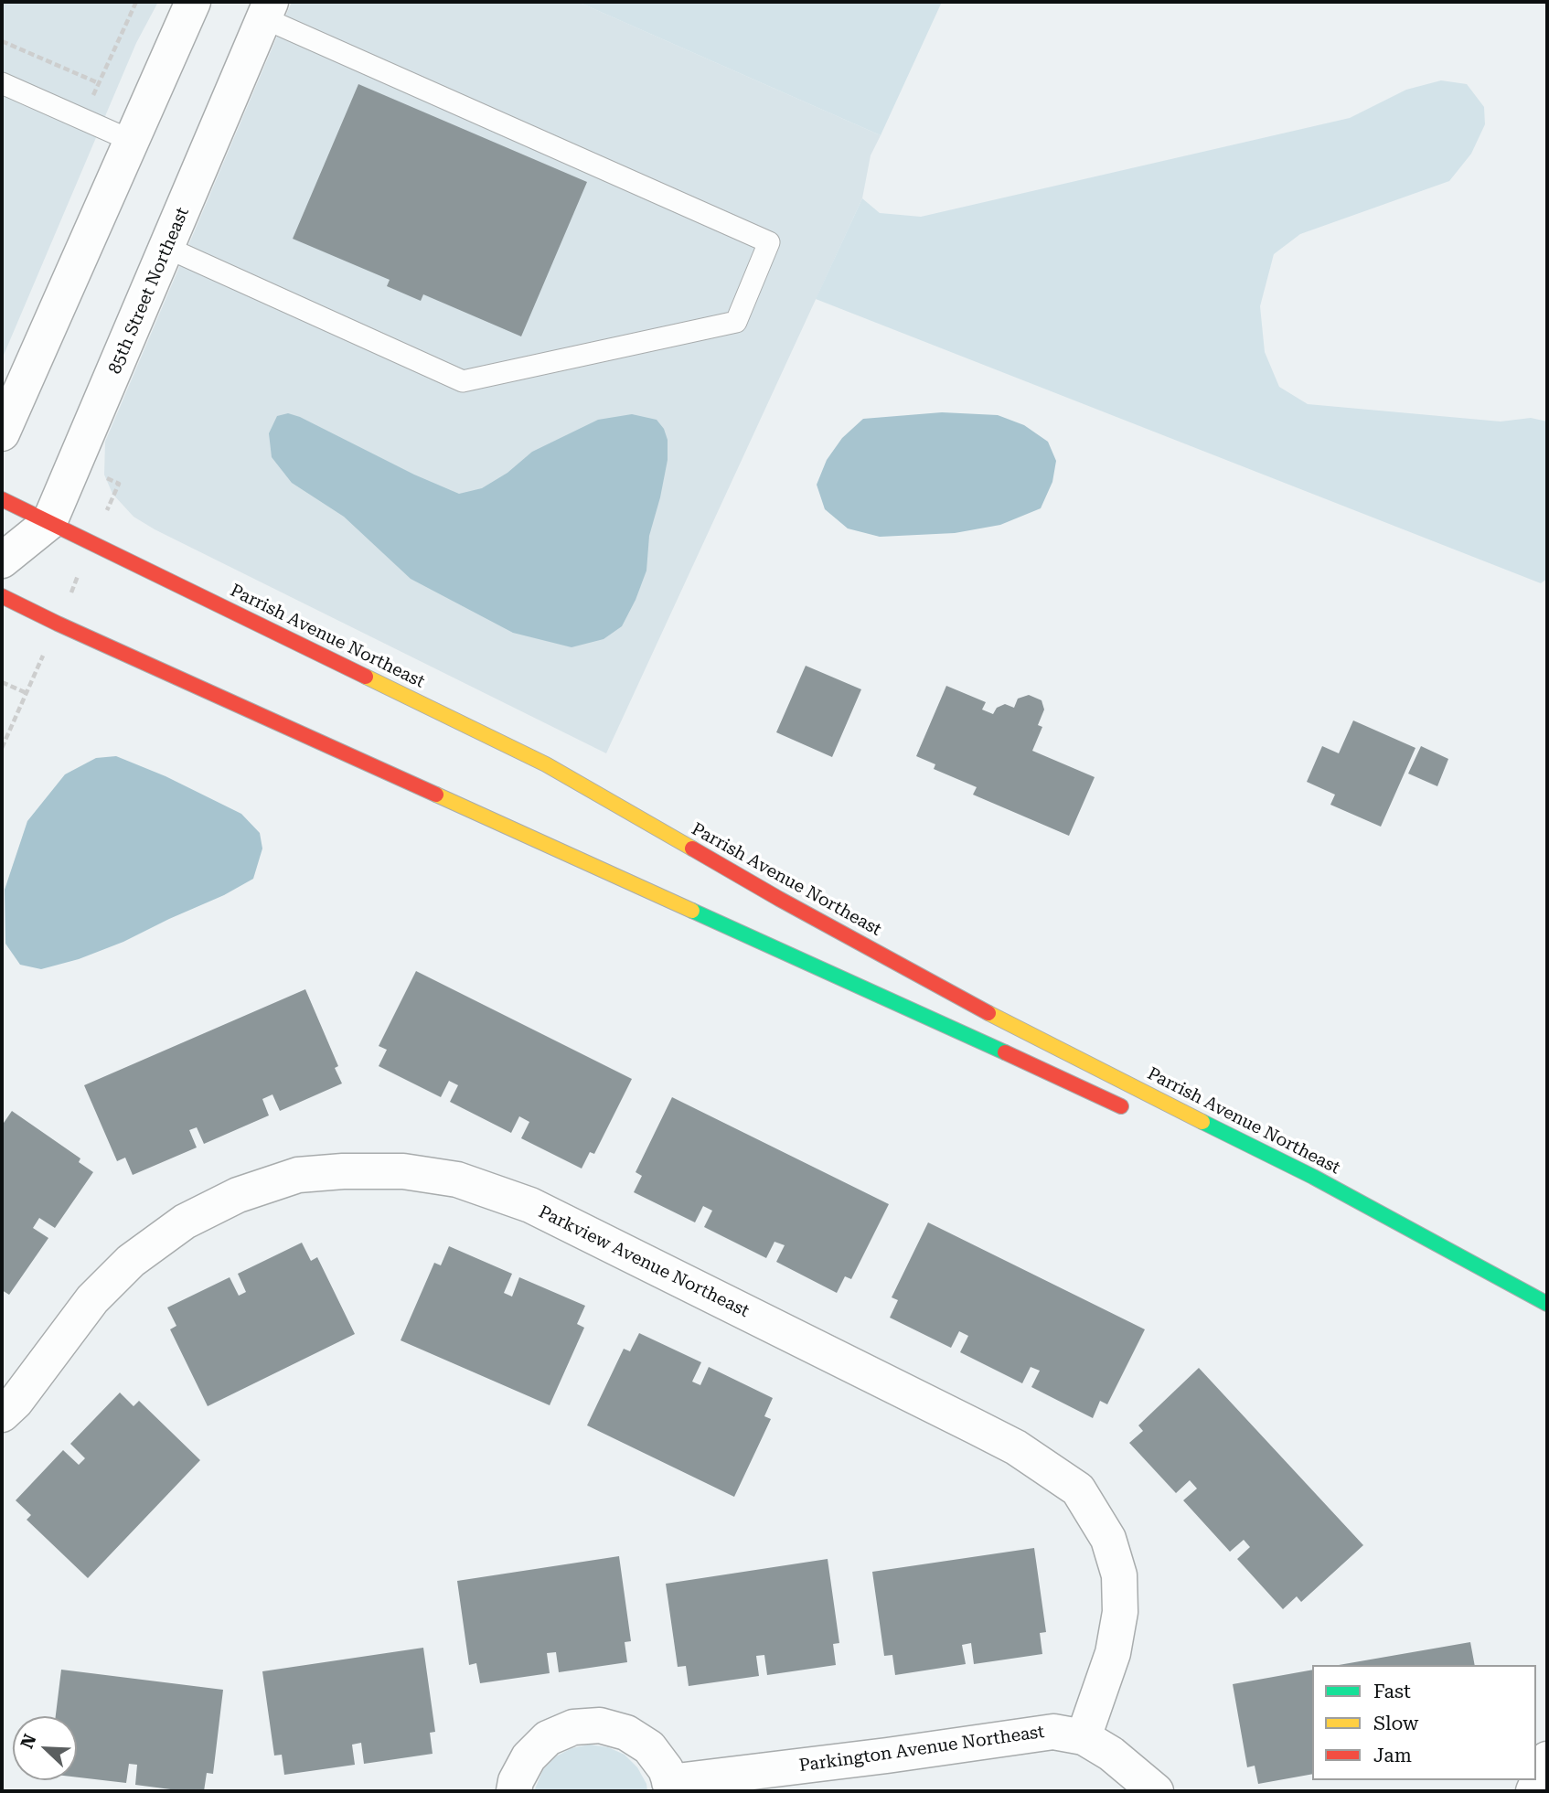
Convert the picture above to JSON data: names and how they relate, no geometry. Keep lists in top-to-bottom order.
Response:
{
  "streets": {
    "main road": ["Parrish Avenue Northeast"],
    "street": ["85th Street Northeast", "Parkview Avenue Northeast", "Parkington Avenue Northeast"]
  },
  "crossings": [
    ["85th Street Northeast", "Parrish Avenue Northeast"],
    ["Parkview Avenue Northeast", "Parkington Avenue Northeast"]
  ],
  "legend": ["Fast", "Slow", "Jam"],
  "north": "top left"
}
